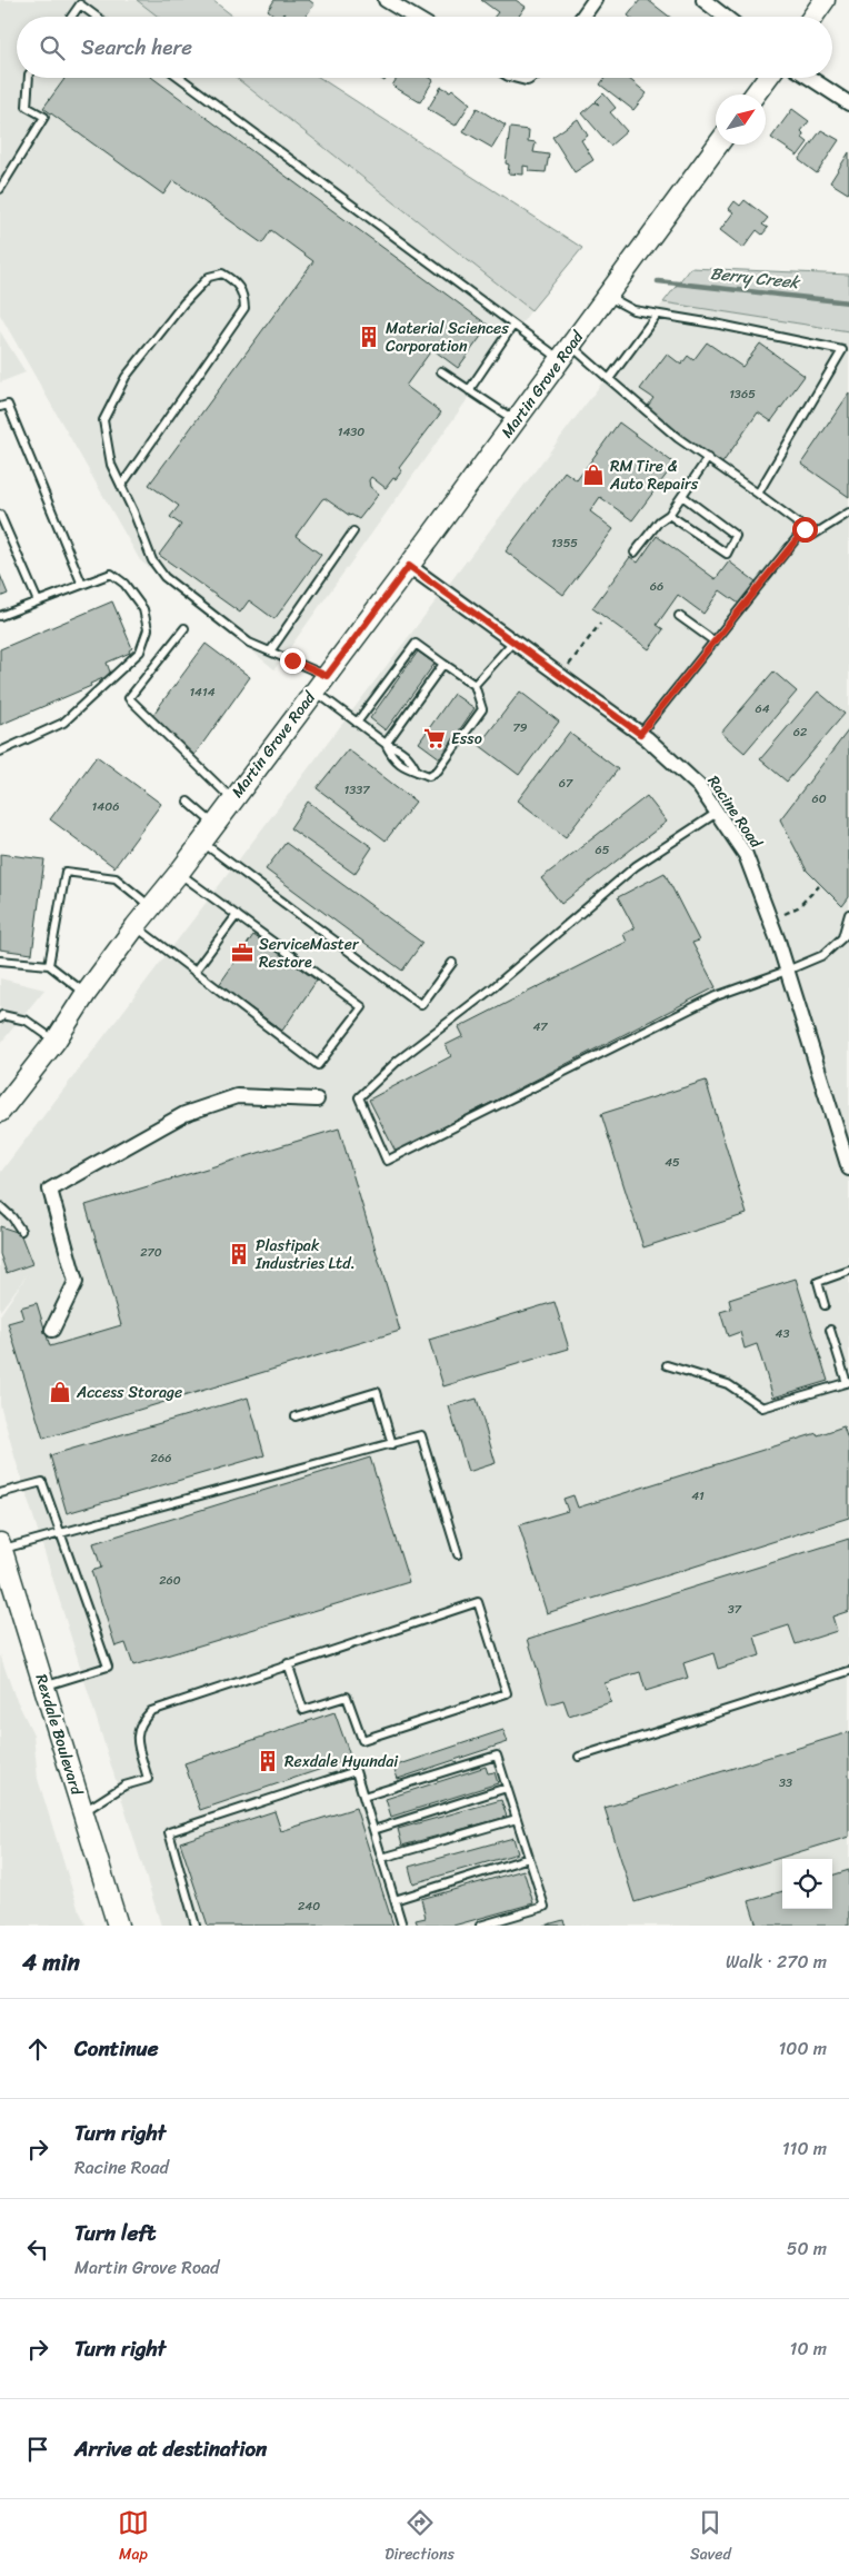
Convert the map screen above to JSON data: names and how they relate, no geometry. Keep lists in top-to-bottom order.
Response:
{
  "streets": {
    "main road": ["Martin Grove Road", "Rexdale Boulevard"],
    "street": ["Racine Road"]
  },
  "crossings": [
    ["Martin Grove Road", "Racine Road"]
  ],
  "water": ["Berry Creek"],
  "places": {
    "building": ["Material Sciences Corporation", "Plastipak Industries Ltd.", "Rexdale Hyundai"],
    "shop": ["RM Tire & Auto Repairs", "Access Storage"],
    "supermarket": ["Esso"],
    "office": ["ServiceMaster Restore"]
  },
  "house_numbers": [
    "1365",
    "1430",
    "1355",
    "66",
    "1414",
    "64",
    "79",
    "62",
    "67",
    "1337",
    "60",
    "1406",
    "65",
    "47",
    "45",
    "270",
    "43",
    "266",
    "41",
    "260",
    "37",
    "33",
    "240"
  ],
  "north": "top right",
  "page": {
    "search": "Search here",
    "heading": ["4 min", "Walk · 270 m"],
    "list": [
      ["Continue", "100 m"],
      ["Turn right", "Racine Road", "110 m"],
      ["Turn left", "Martin Grove Road", "50 m"],
      ["Turn right", "10 m"],
      "Arrive at destination"
    ],
    "nav": ["Map", "Directions", "Saved"]
  }
}
